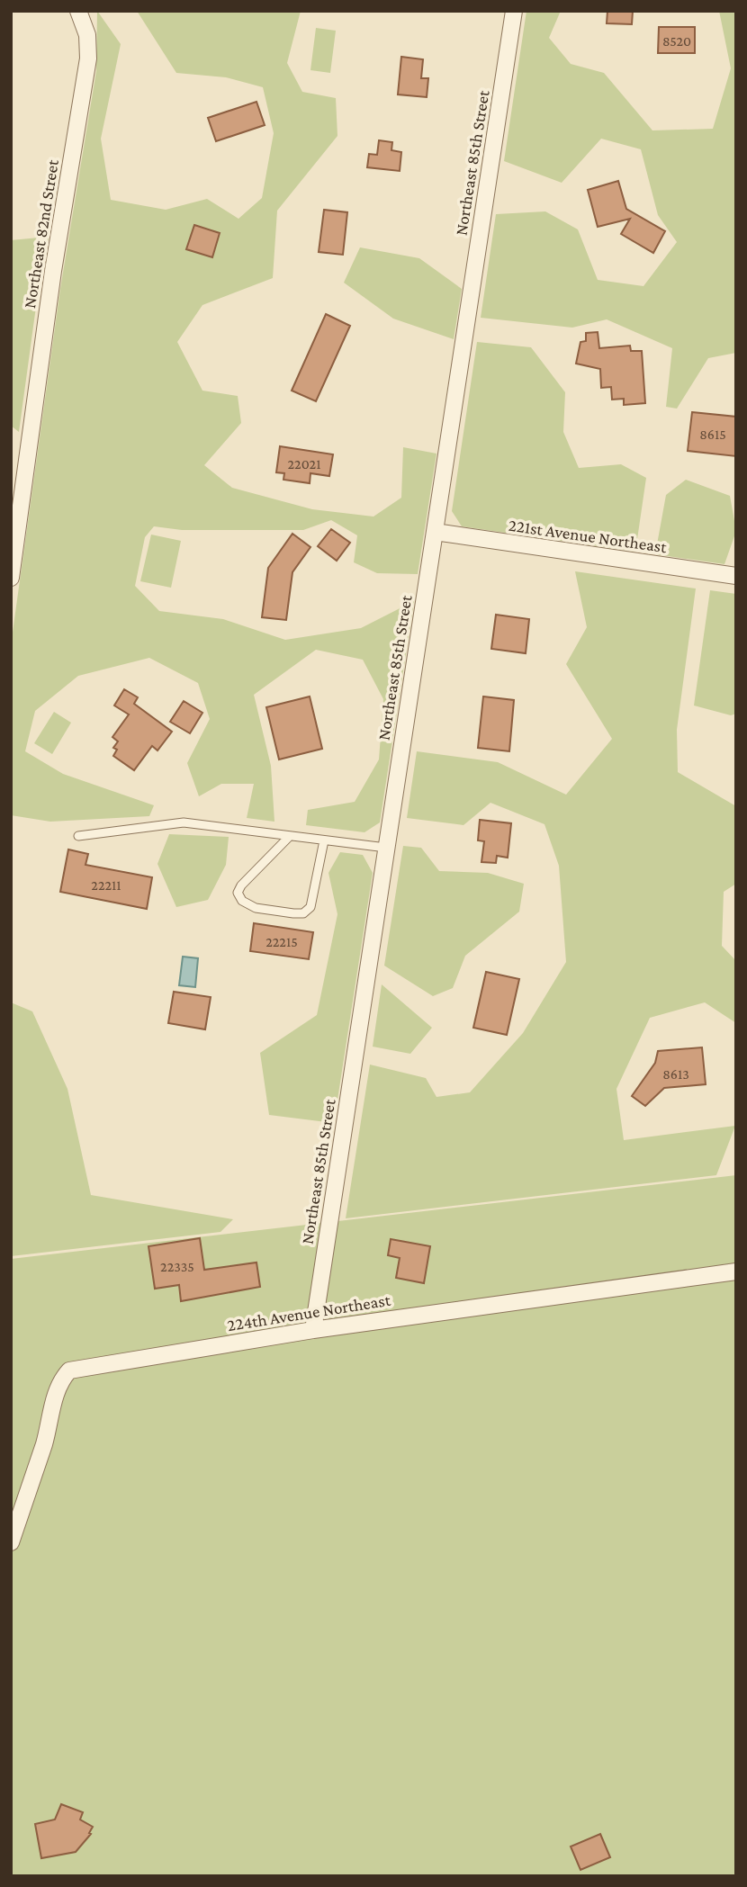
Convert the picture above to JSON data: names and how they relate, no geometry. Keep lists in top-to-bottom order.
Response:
{
  "streets": {
    "street": [
      "Northeast 85th Street",
      "Northeast 82nd Street",
      "221st Avenue Northeast",
      "224th Avenue Northeast"
    ]
  },
  "crossings": [
    ["Northeast 85th Street", "221st Avenue Northeast"],
    ["Northeast 85th Street", "224th Avenue Northeast"]
  ],
  "house_numbers": [
    "8520",
    "8615",
    "22021",
    "22211",
    "22215",
    "8613",
    "22335"
  ]
}
